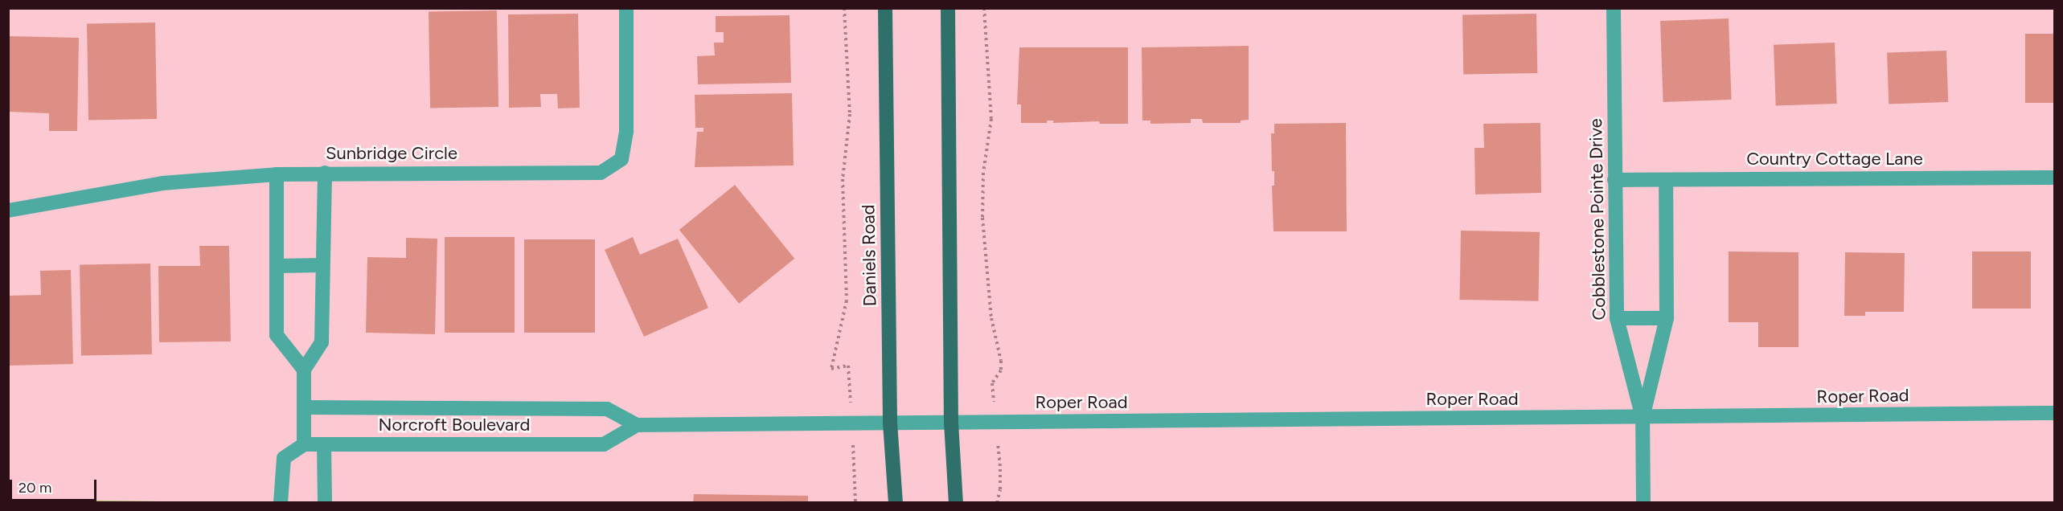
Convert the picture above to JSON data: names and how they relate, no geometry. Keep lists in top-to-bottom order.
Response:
{
  "streets": {
    "main road": ["Daniels Road"],
    "street": [
      "Sunbridge Circle",
      "Country Cottage Lane",
      "Cobblestone Pointe Drive",
      "Roper Road",
      "Norcroft Boulevard"
    ]
  },
  "crossings": [
    ["Country Cottage Lane", "Cobblestone Pointe Drive"],
    ["Cobblestone Pointe Drive", "Roper Road"],
    ["Daniels Road", "Roper Road"],
    ["Daniels Road", "Norcroft Boulevard"],
    ["Roper Road", "Norcroft Boulevard"]
  ],
  "scale_bar": "20 m"
}
